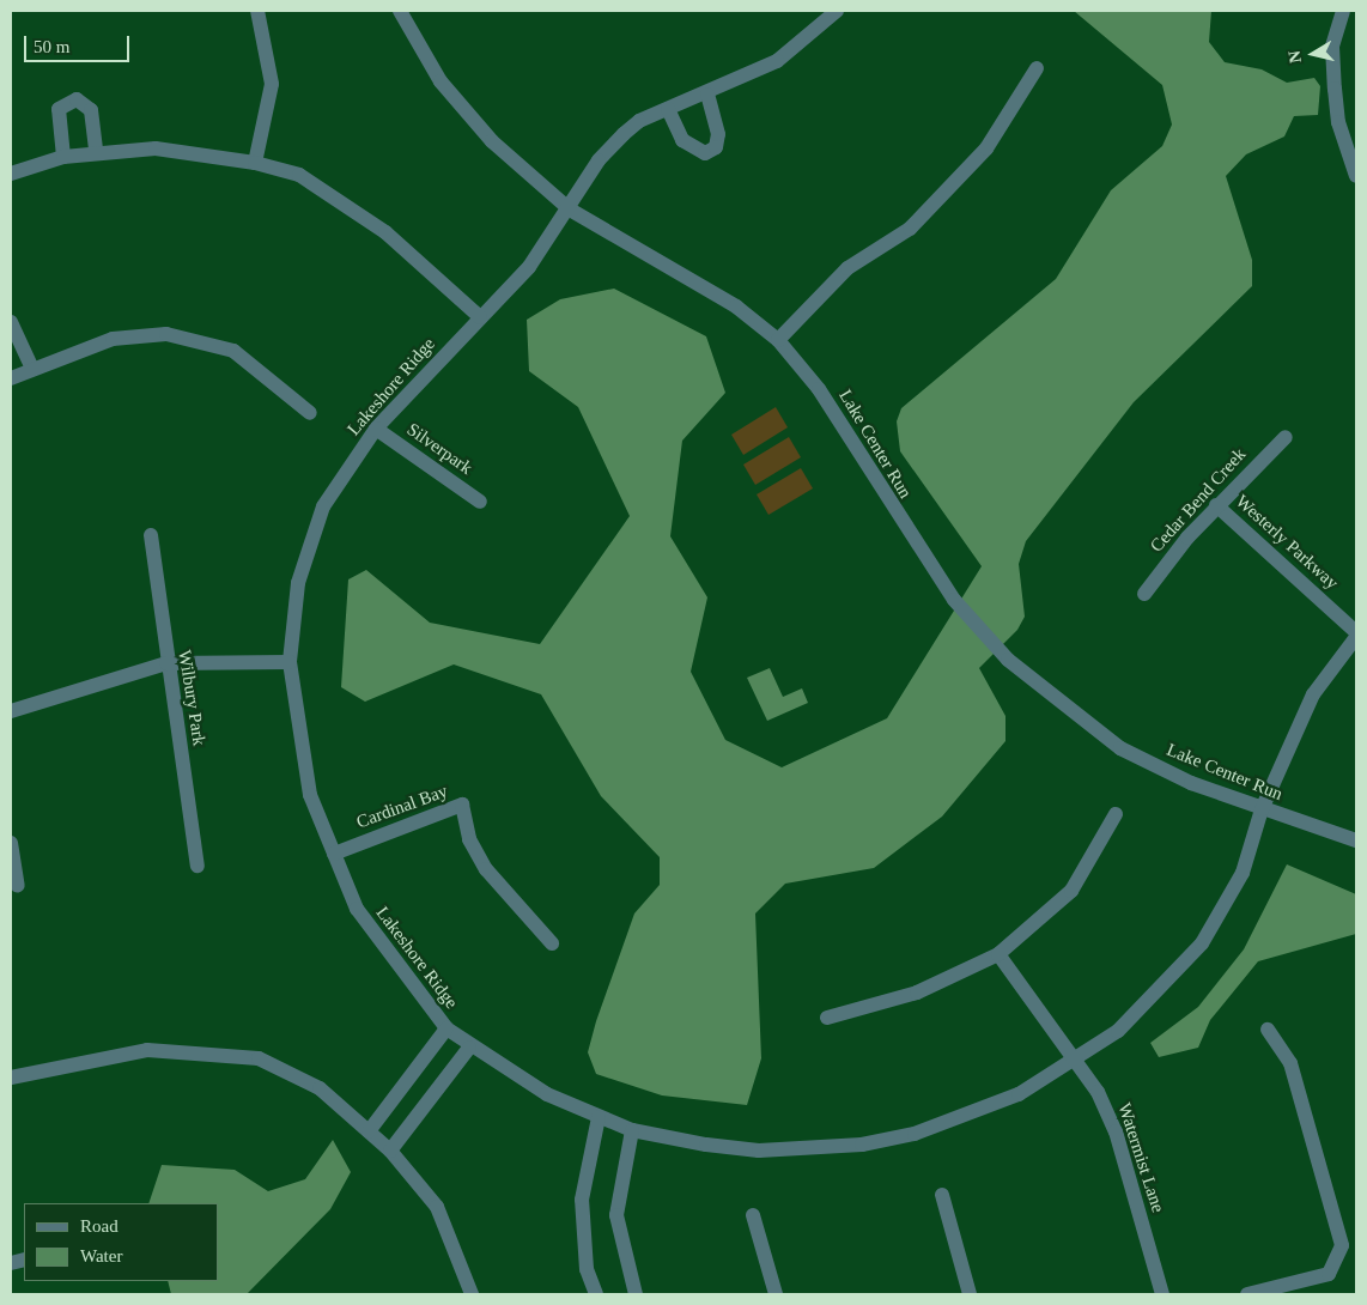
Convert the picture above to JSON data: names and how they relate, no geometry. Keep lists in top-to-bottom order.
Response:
{
  "streets": {
    "street": [
      "Lakeshore Ridge",
      "Lake Center Run",
      "Silverpark",
      "Cedar Bend Creek",
      "Westerly Parkway",
      "Wilbury Park",
      "Cardinal Bay",
      "Watermist Lane"
    ]
  },
  "crossings": [
    ["Lakeshore Ridge", "Lake Center Run"],
    ["Lakeshore Ridge", "Silverpark"],
    ["Lakeshore Ridge", "Cardinal Bay"],
    ["Lakeshore Ridge", "Watermist Lane"],
    ["Cedar Bend Creek", "Westerly Parkway"]
  ],
  "legend": ["Road", "Water"],
  "scale_bar": "50 m",
  "north": "left"
}
